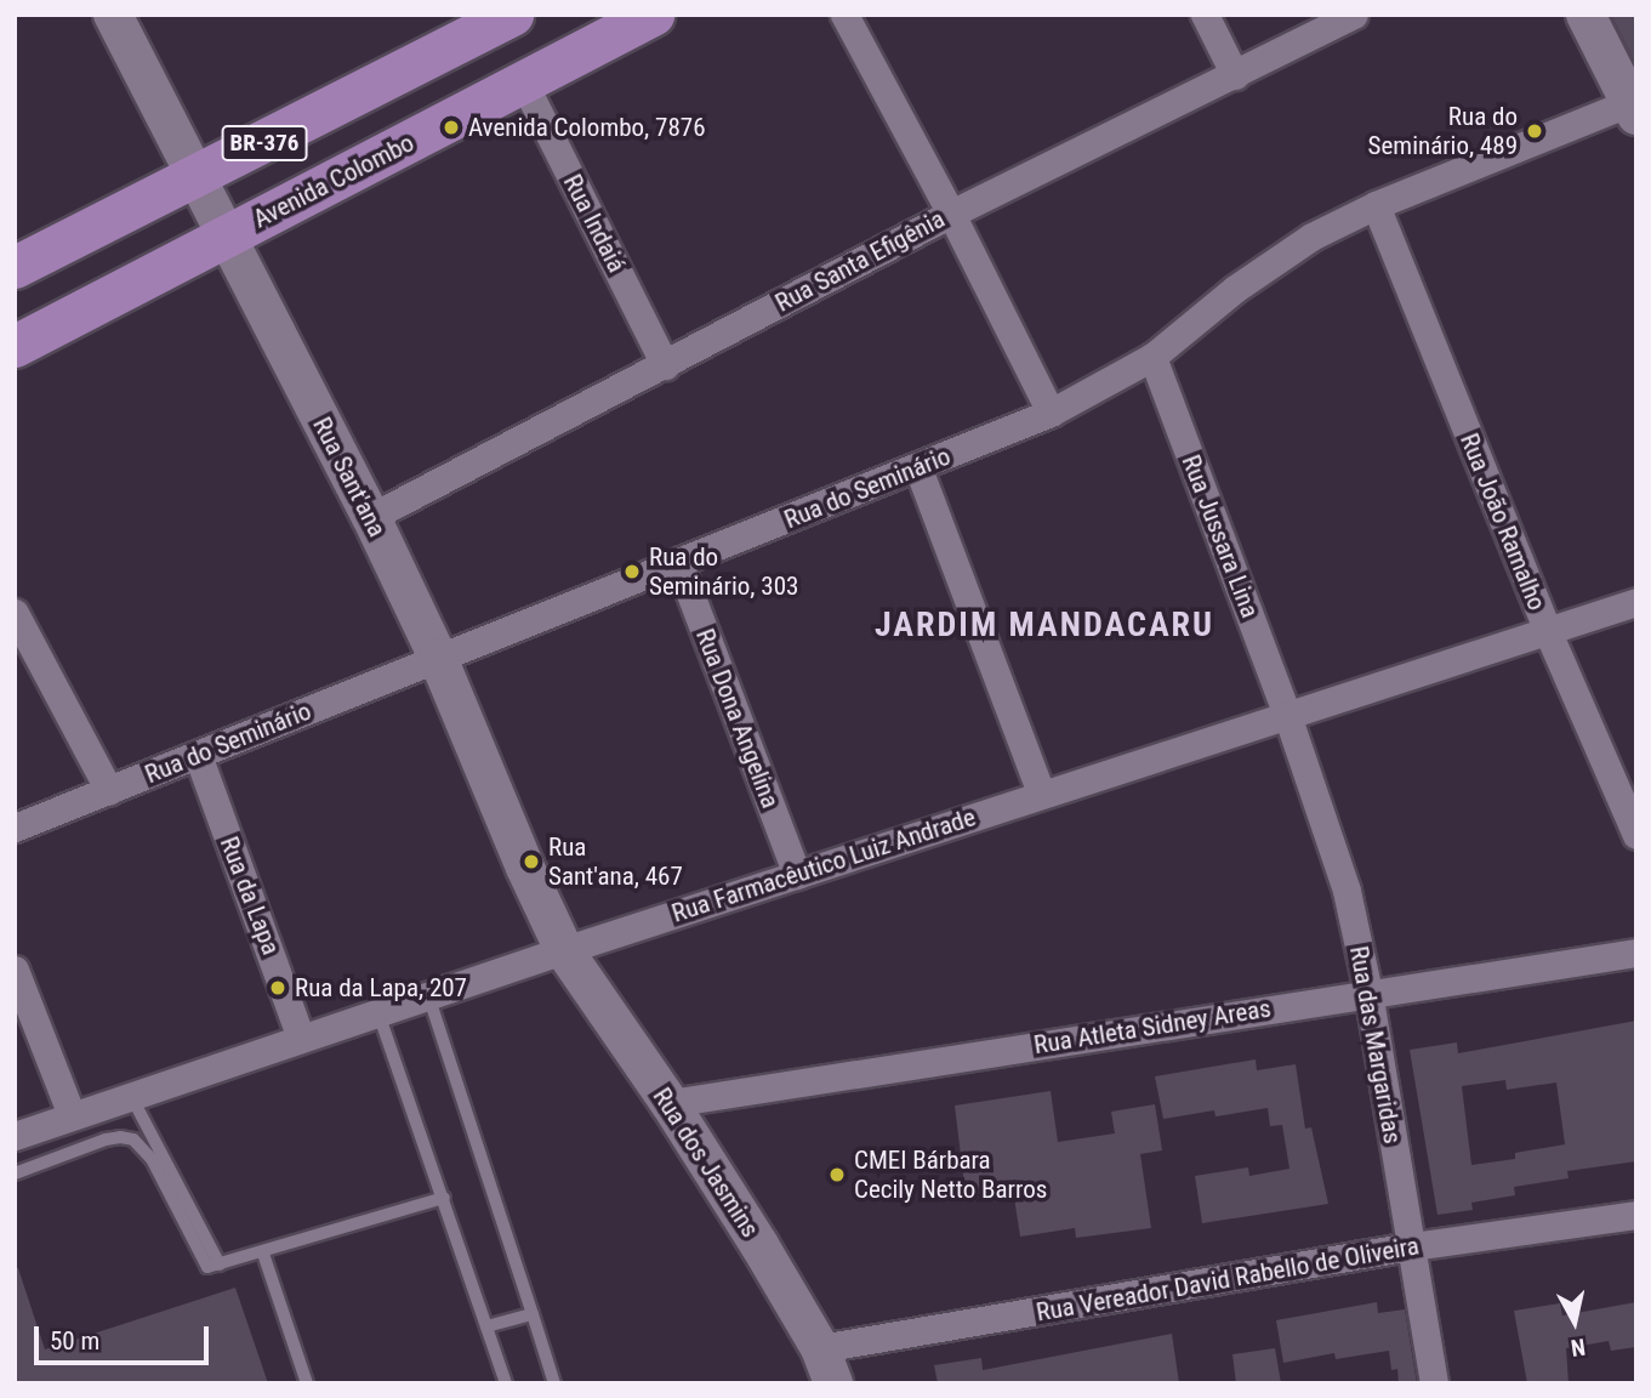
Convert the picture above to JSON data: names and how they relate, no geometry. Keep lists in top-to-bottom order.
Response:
{
  "streets": {
    "main road": ["BR-376", "Avenida Colombo"],
    "street": [
      "Rua Indaiá",
      "Rua Santa Efigênia",
      "Rua Sant'ana",
      "Rua do Seminário",
      "Rua João Ramalho",
      "Rua Jussara Lina",
      "Rua Dona Angelina",
      "Rua Farmacêutico Luiz Andrade",
      "Rua da Lapa",
      "Rua Atleta Sidney Areas",
      "Rua das Margaridas",
      "Rua dos Jasmins",
      "Rua Vereador David Rabello de Oliveira"
    ]
  },
  "crossings": [
    ["BR-376", "Rua Sant'ana"],
    ["Avenida Colombo", "Rua Indaiá"],
    ["Avenida Colombo", "Rua Sant'ana"],
    ["Rua Indaiá", "Rua Santa Efigênia"],
    ["Rua Santa Efigênia", "Rua Sant'ana"],
    ["Rua Sant'ana", "Rua do Seminário"],
    ["Rua Sant'ana", "Rua Farmacêutico Luiz Andrade"],
    ["Rua Sant'ana", "Rua dos Jasmins"],
    ["Rua do Seminário", "Rua João Ramalho"],
    ["Rua do Seminário", "Rua Jussara Lina"],
    ["Rua do Seminário", "Rua Dona Angelina"],
    ["Rua do Seminário", "Rua da Lapa"],
    ["Rua João Ramalho", "Rua Farmacêutico Luiz Andrade"],
    ["Rua Jussara Lina", "Rua Farmacêutico Luiz Andrade"],
    ["Rua Jussara Lina", "Rua das Margaridas"],
    ["Rua Dona Angelina", "Rua Farmacêutico Luiz Andrade"],
    ["Rua Farmacêutico Luiz Andrade", "Rua da Lapa"],
    ["Rua Farmacêutico Luiz Andrade", "Rua das Margaridas"],
    ["Rua Farmacêutico Luiz Andrade", "Rua dos Jasmins"],
    ["Rua Atleta Sidney Areas", "Rua das Margaridas"],
    ["Rua Atleta Sidney Areas", "Rua dos Jasmins"],
    ["Rua das Margaridas", "Rua Vereador David Rabello de Oliveira"],
    ["Rua dos Jasmins", "Rua Vereador David Rabello de Oliveira"]
  ],
  "districts": ["JARDIM MANDACARU"],
  "places": [
    "Avenida Colombo, 7876",
    "Rua do Seminário, 489",
    "Rua do Seminário, 303",
    "Rua Sant'ana, 467",
    "Rua da Lapa, 207",
    "CMEI Bárbara Cecily Netto Barros"
  ],
  "scale_bar": "50 m",
  "north": "bottom"
}
